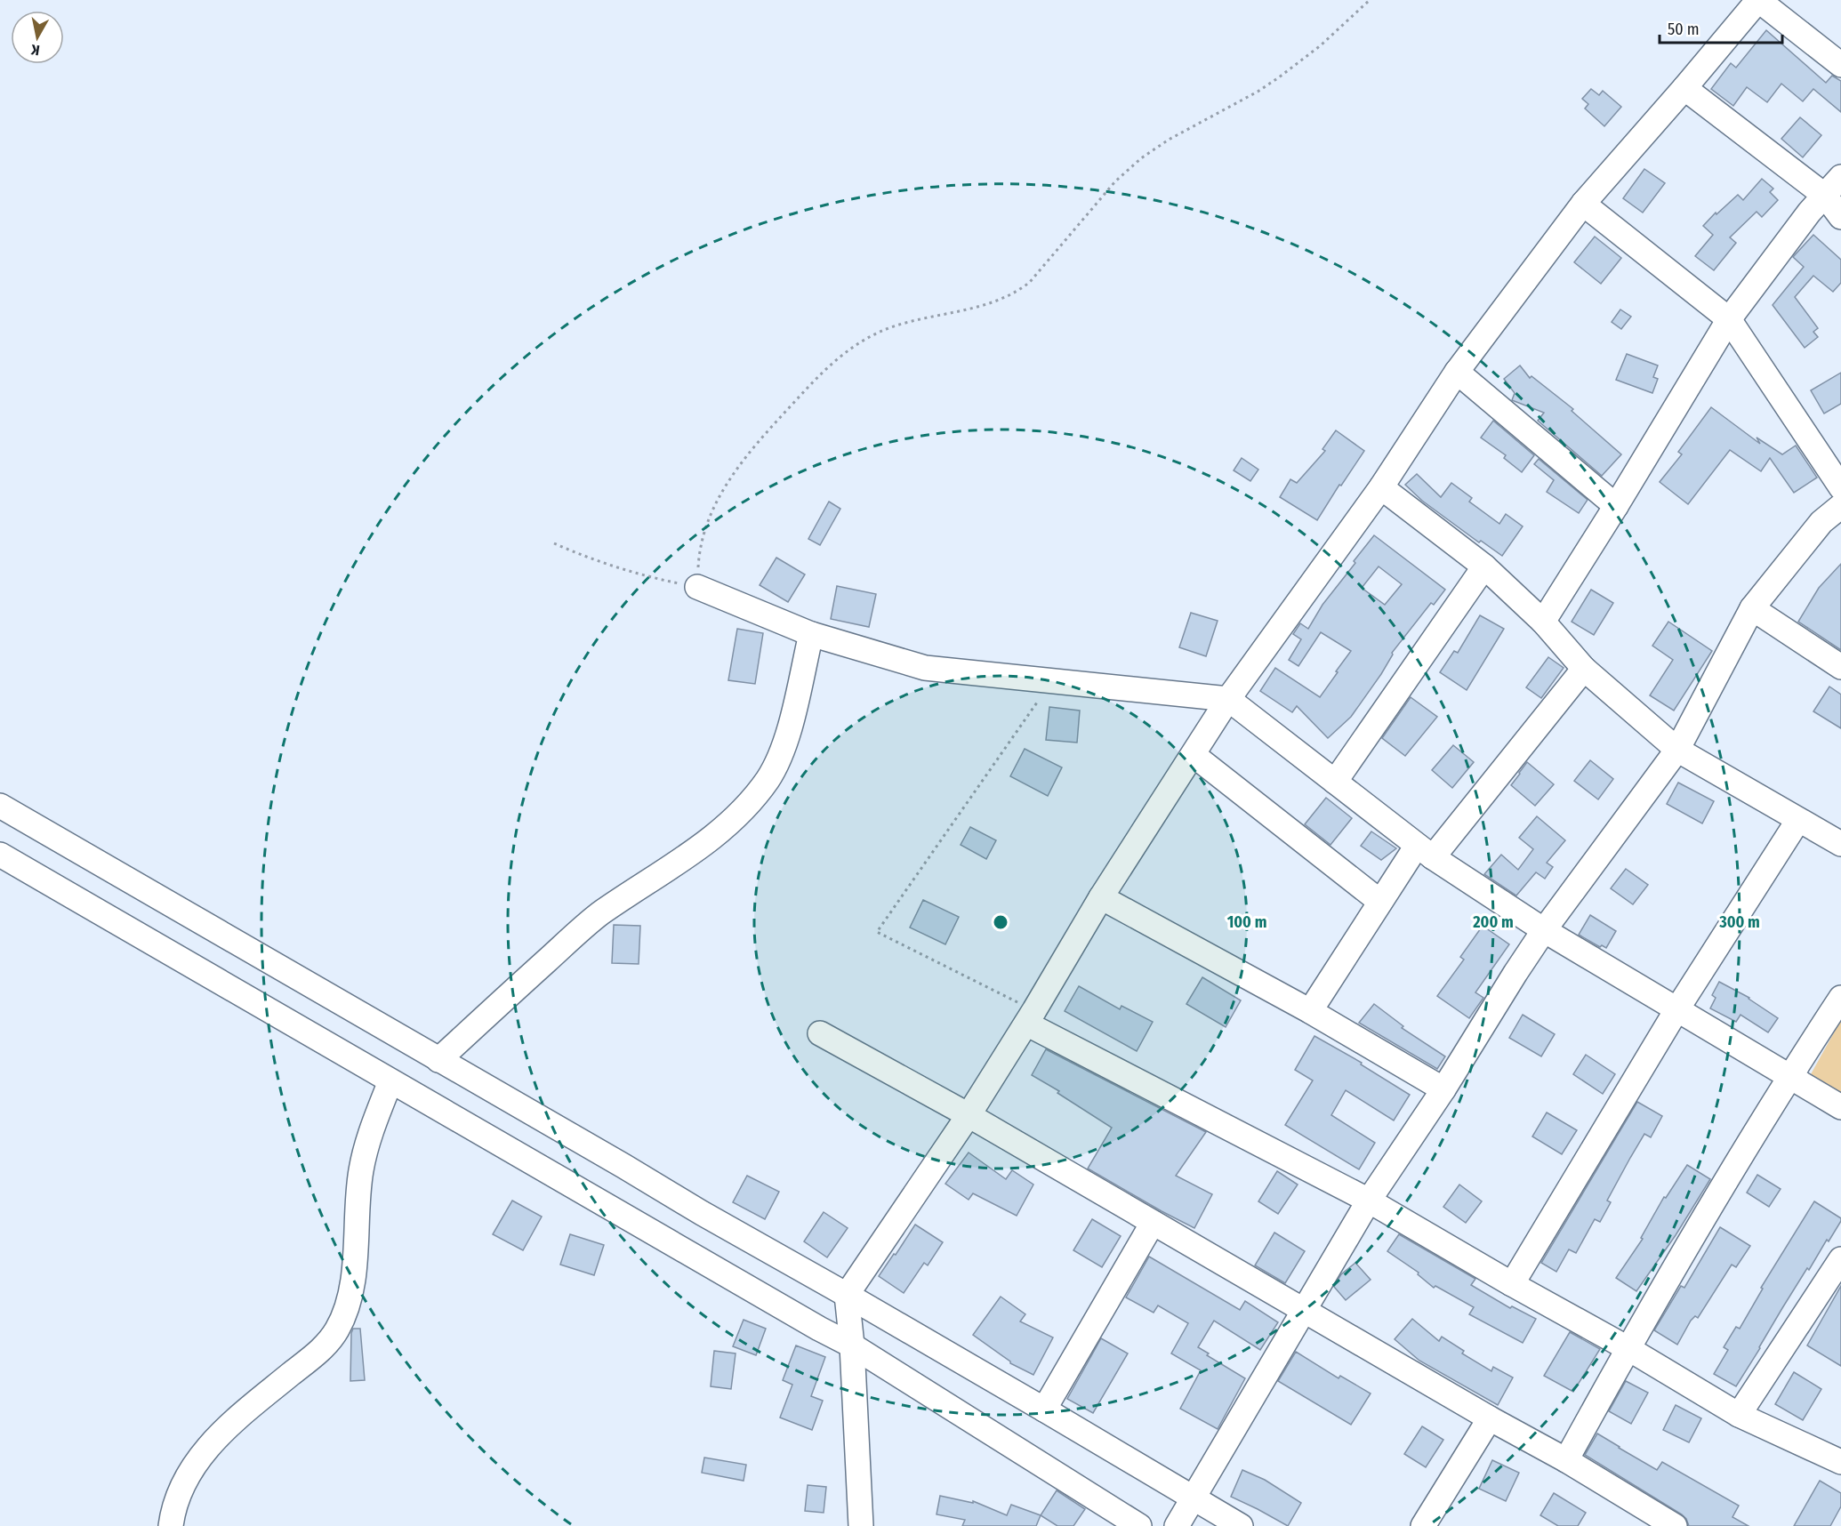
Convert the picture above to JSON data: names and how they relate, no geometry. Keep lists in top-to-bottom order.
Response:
{
  "scale_bar": "50 m",
  "north": "bottom",
  "rings": ["100 m", "200 m", "300 m"]
}
